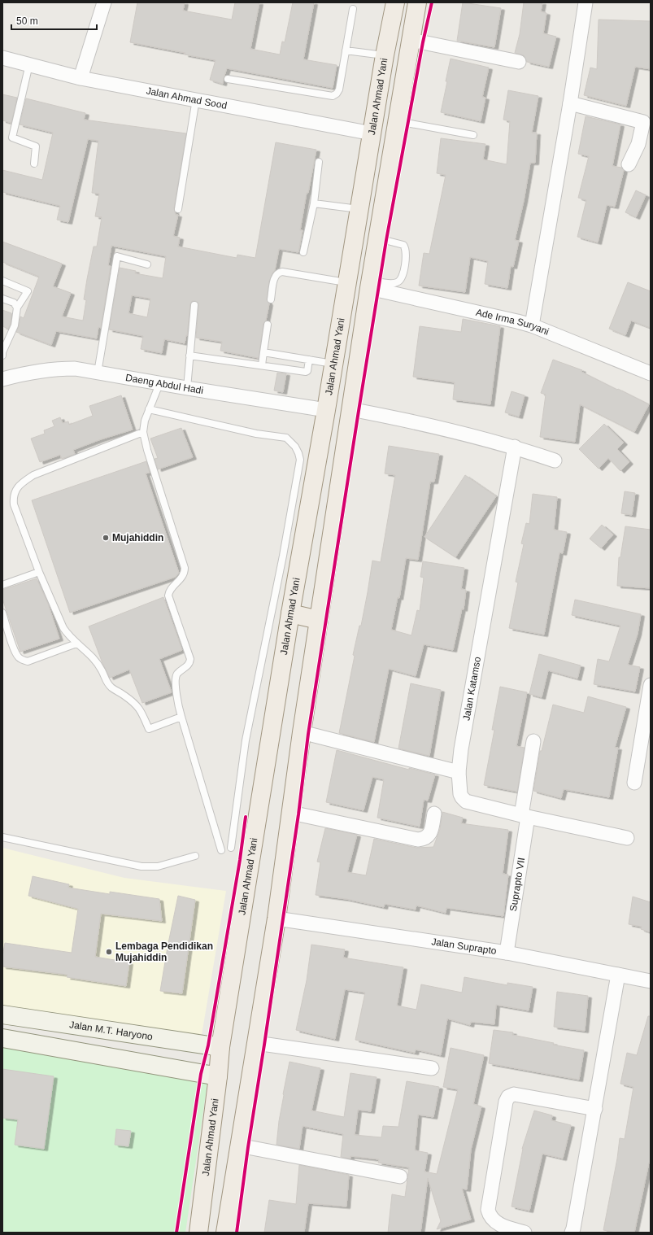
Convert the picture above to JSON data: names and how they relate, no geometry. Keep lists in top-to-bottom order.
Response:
{
  "streets": {
    "main road": ["Jalan Ahmad Yani"],
    "street": [
      "Jalan Ahmad Sood",
      "Ade Irma Suryani",
      "Daeng Abdul Hadi",
      "Jalan Katamso",
      "Suprapto VII",
      "Jalan Suprapto",
      "Jalan M.T. Haryono"
    ]
  },
  "crossings": [
    ["Jalan Ahmad Yani", "Jalan Ahmad Sood"],
    ["Jalan Ahmad Yani", "Daeng Abdul Hadi"],
    ["Jalan Ahmad Yani", "Jalan M.T. Haryono"],
    ["Jalan Katamso", "Suprapto VII"],
    ["Suprapto VII", "Jalan Suprapto"]
  ],
  "places": ["Mujahiddin", "Lembaga Pendidikan Mujahiddin"],
  "scale_bar": "50 m"
}
